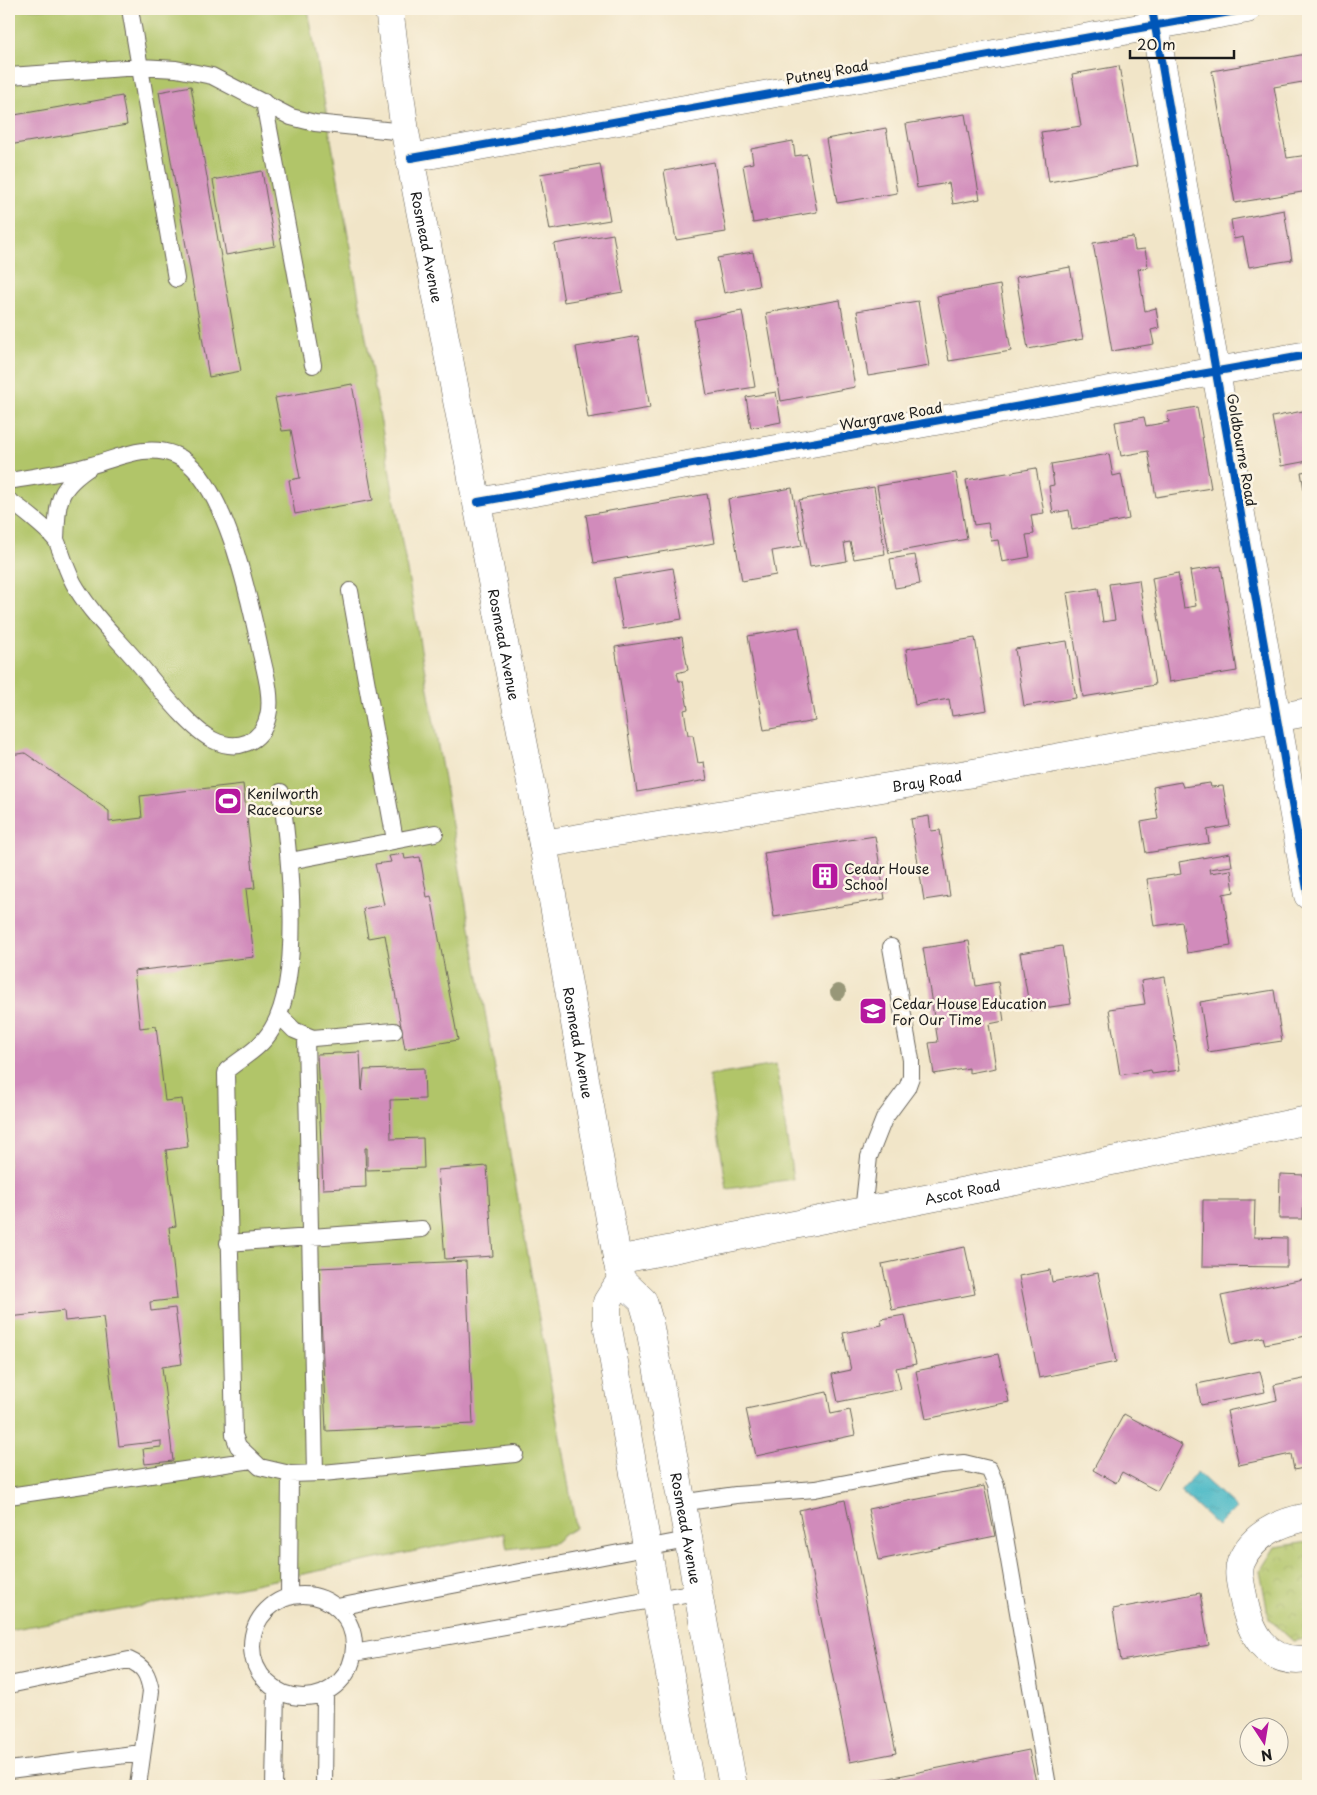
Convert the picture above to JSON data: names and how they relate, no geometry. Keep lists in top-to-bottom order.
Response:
{
  "streets": {
    "street": [
      "Putney Road",
      "Rosmead Avenue",
      "Wargrave Road",
      "Goldbourne Road",
      "Bray Road",
      "Ascot Road"
    ]
  },
  "crossings": [
    ["Putney Road", "Rosmead Avenue"],
    ["Putney Road", "Goldbourne Road"],
    ["Rosmead Avenue", "Wargrave Road"],
    ["Rosmead Avenue", "Bray Road"],
    ["Rosmead Avenue", "Ascot Road"],
    ["Wargrave Road", "Goldbourne Road"],
    ["Goldbourne Road", "Bray Road"]
  ],
  "places": {
    "sports": ["Kenilworth Racecourse"],
    "building": ["Cedar House School"],
    "school or university": ["Cedar House Education For Our Time"]
  },
  "scale_bar": "20 m",
  "north": "bottom"
}
